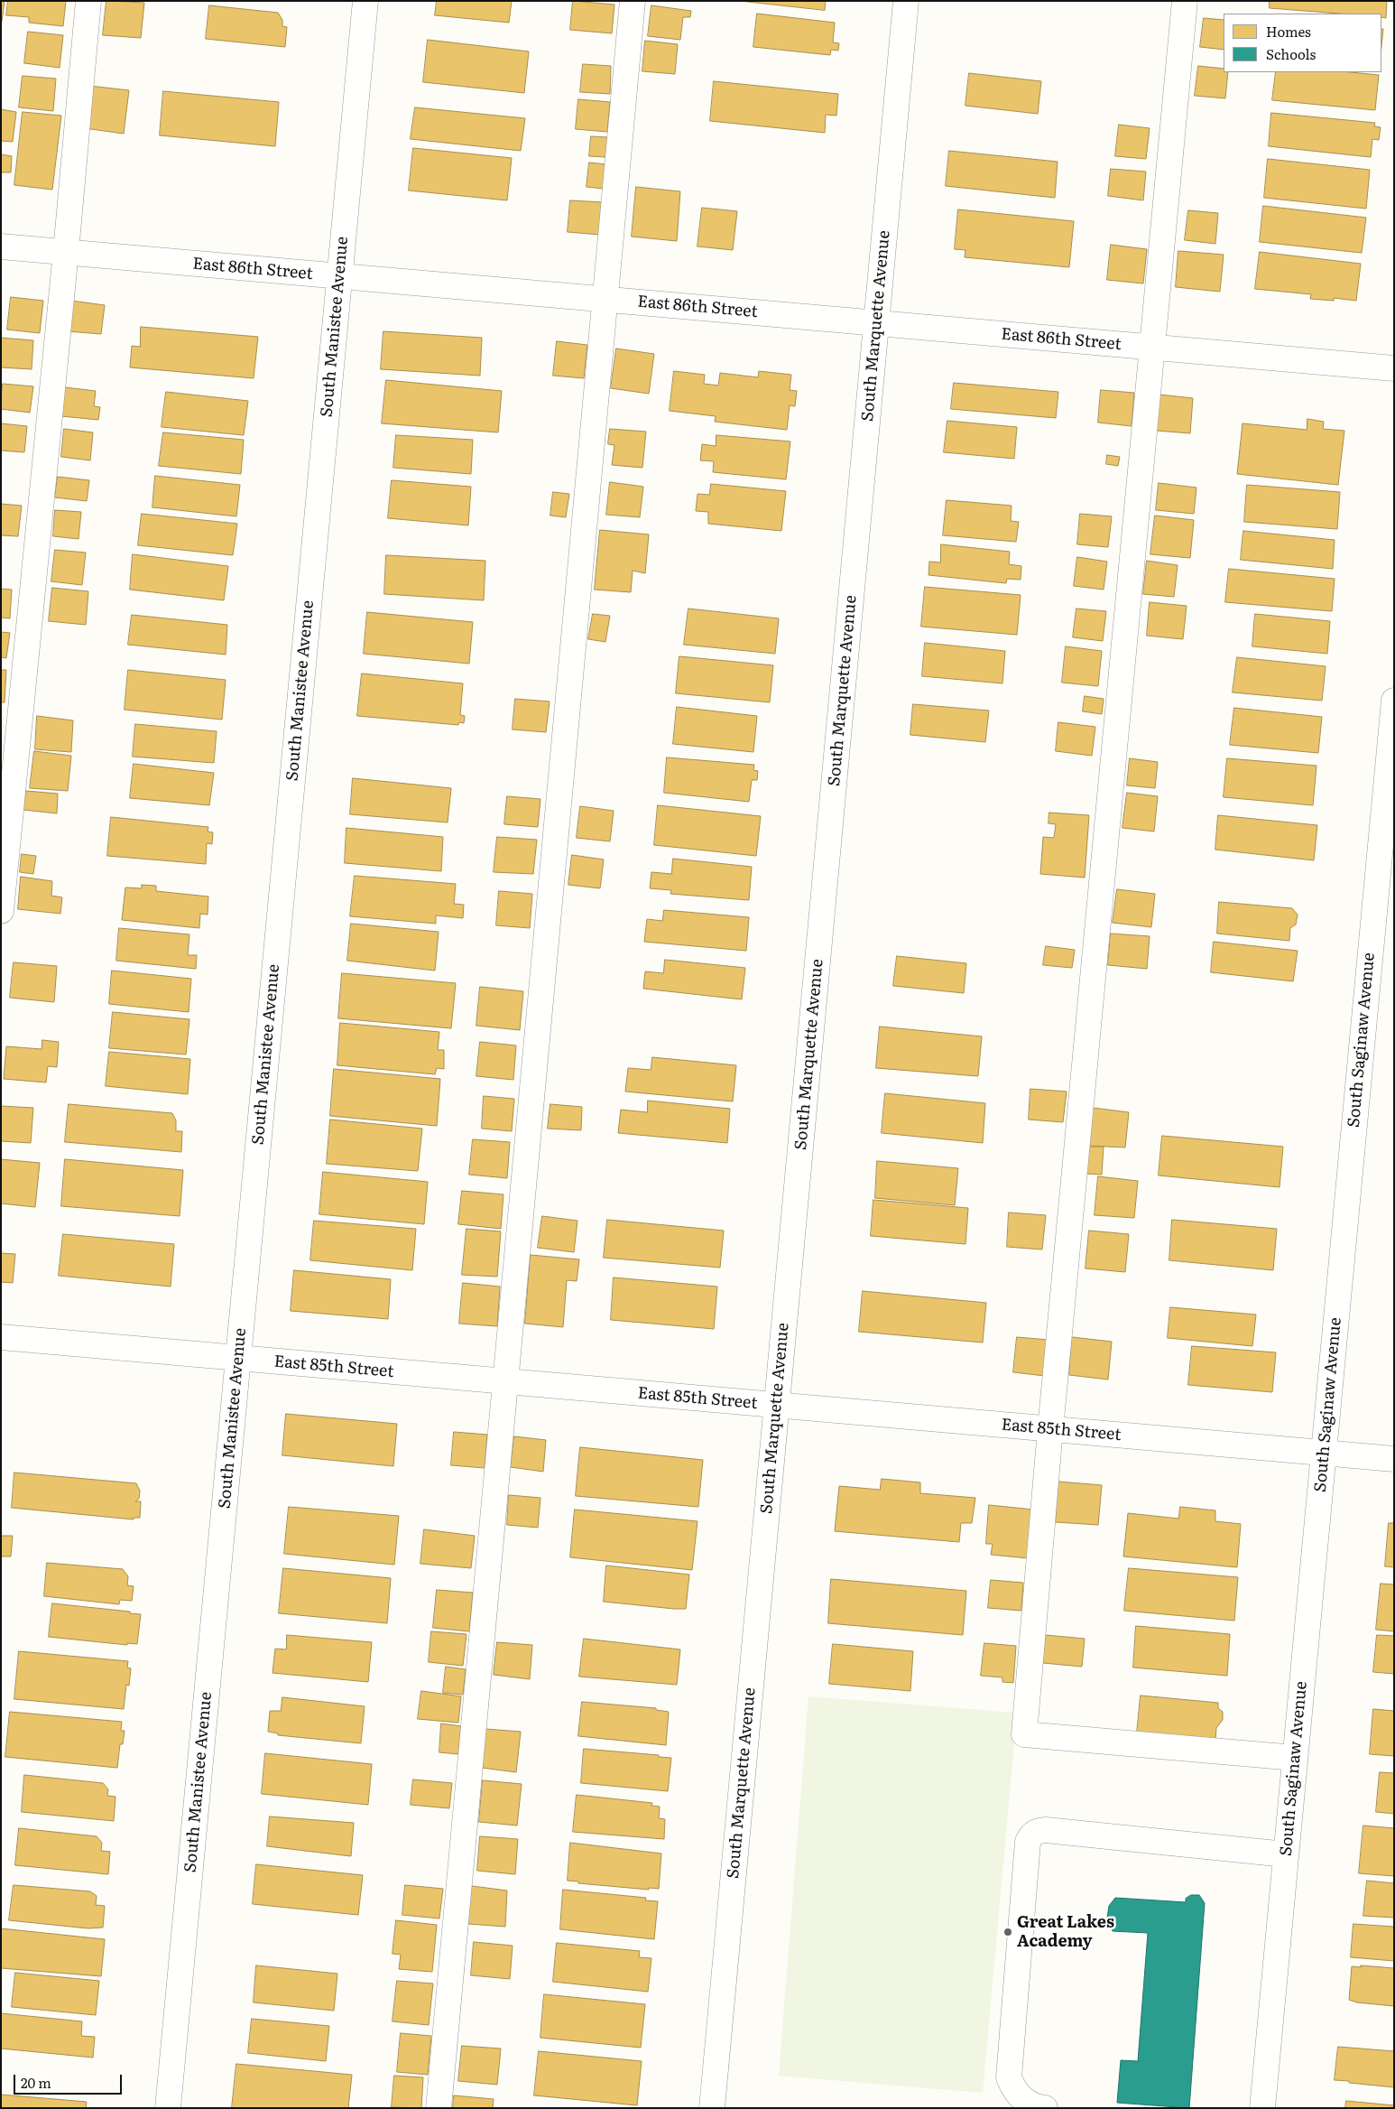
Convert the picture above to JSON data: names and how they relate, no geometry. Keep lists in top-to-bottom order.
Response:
{
  "streets": {
    "street": [
      "East 86th Street",
      "South Marquette Avenue",
      "South Manistee Avenue",
      "South Saginaw Avenue",
      "East 85th Street"
    ]
  },
  "crossings": [
    ["East 86th Street", "South Marquette Avenue"],
    ["East 86th Street", "South Manistee Avenue"],
    ["South Marquette Avenue", "East 85th Street"],
    ["South Manistee Avenue", "East 85th Street"],
    ["South Saginaw Avenue", "East 85th Street"]
  ],
  "places": ["Great Lakes Academy"],
  "legend": ["Homes", "Schools"],
  "scale_bar": "20 m"
}
